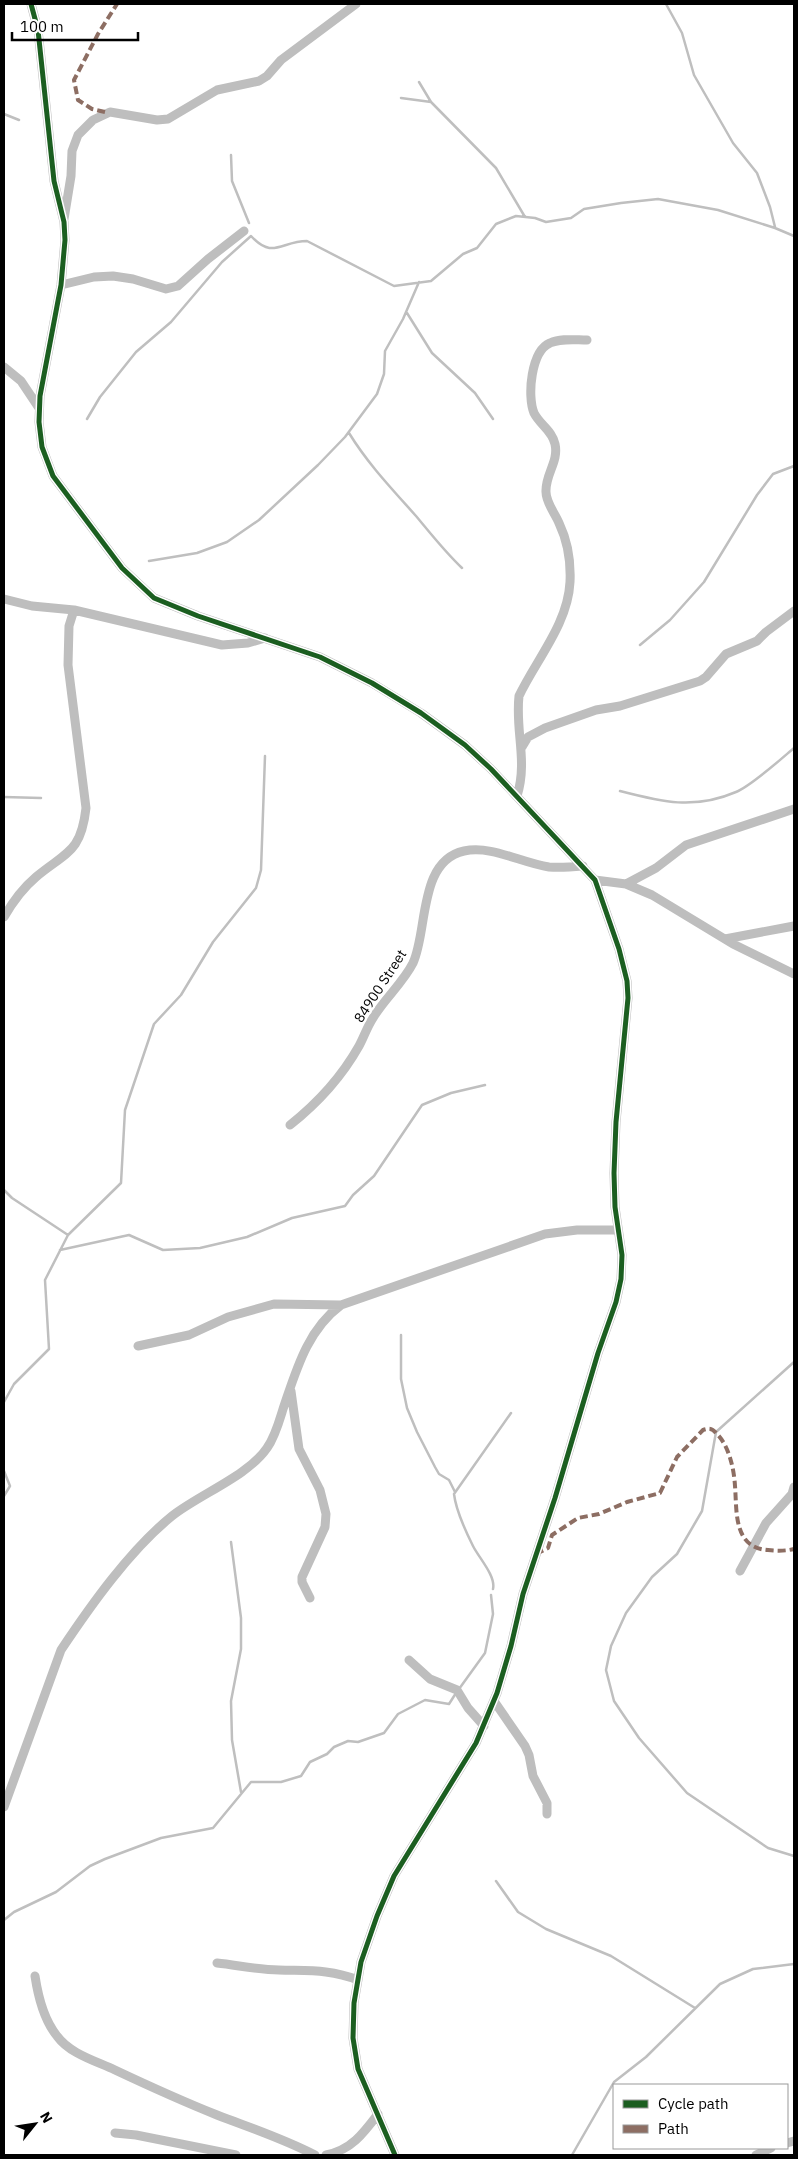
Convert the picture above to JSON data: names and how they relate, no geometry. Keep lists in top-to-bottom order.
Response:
{
  "streets": {
    "street": ["84900 Street"]
  },
  "legend": ["Cycle path", "Path"],
  "scale_bar": "100 m",
  "north": "top right"
}
